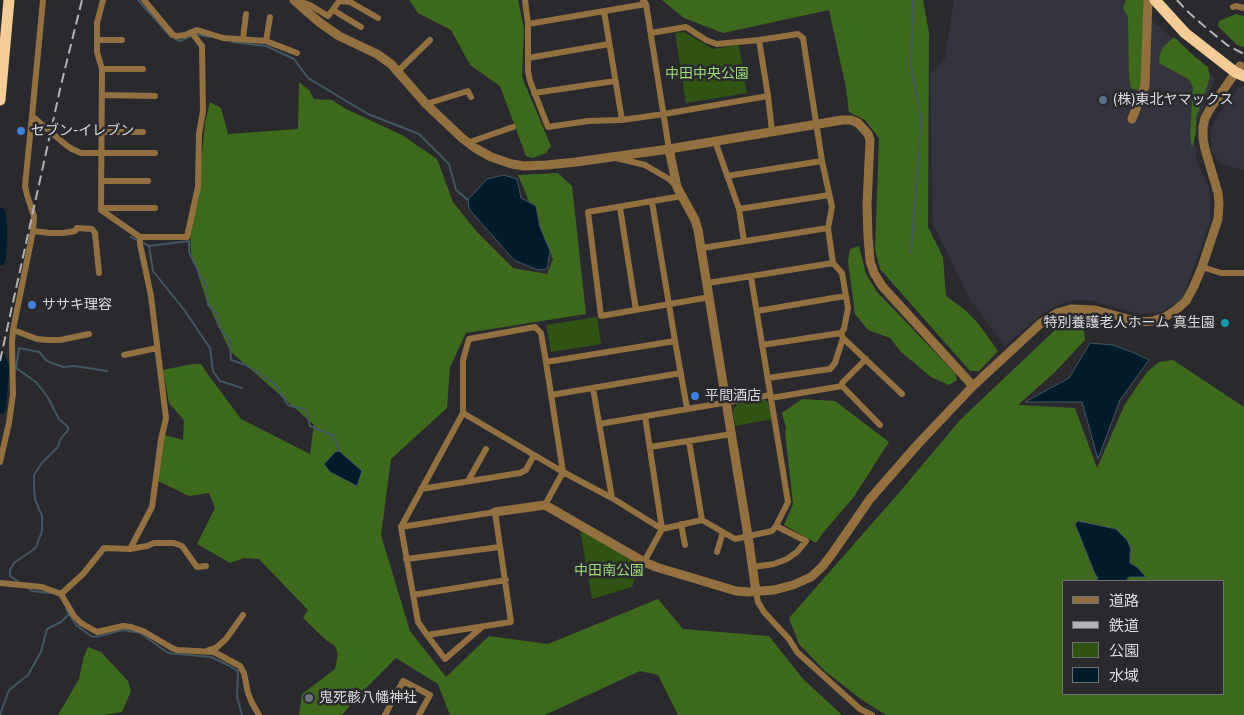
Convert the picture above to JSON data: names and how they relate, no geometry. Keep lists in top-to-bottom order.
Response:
{
  "parks": ["中田中央公園", "中田南公園"],
  "places": [
    "(株)東北ヤマックス",
    "セブン-イレブン",
    "ササキ理容",
    "特別養護老人ホーム 真生園",
    "平間酒店",
    "鬼死骸八幡神社"
  ],
  "legend": [
    "道路",
    "鉄道",
    "公園",
    "水域"
  ]
}
